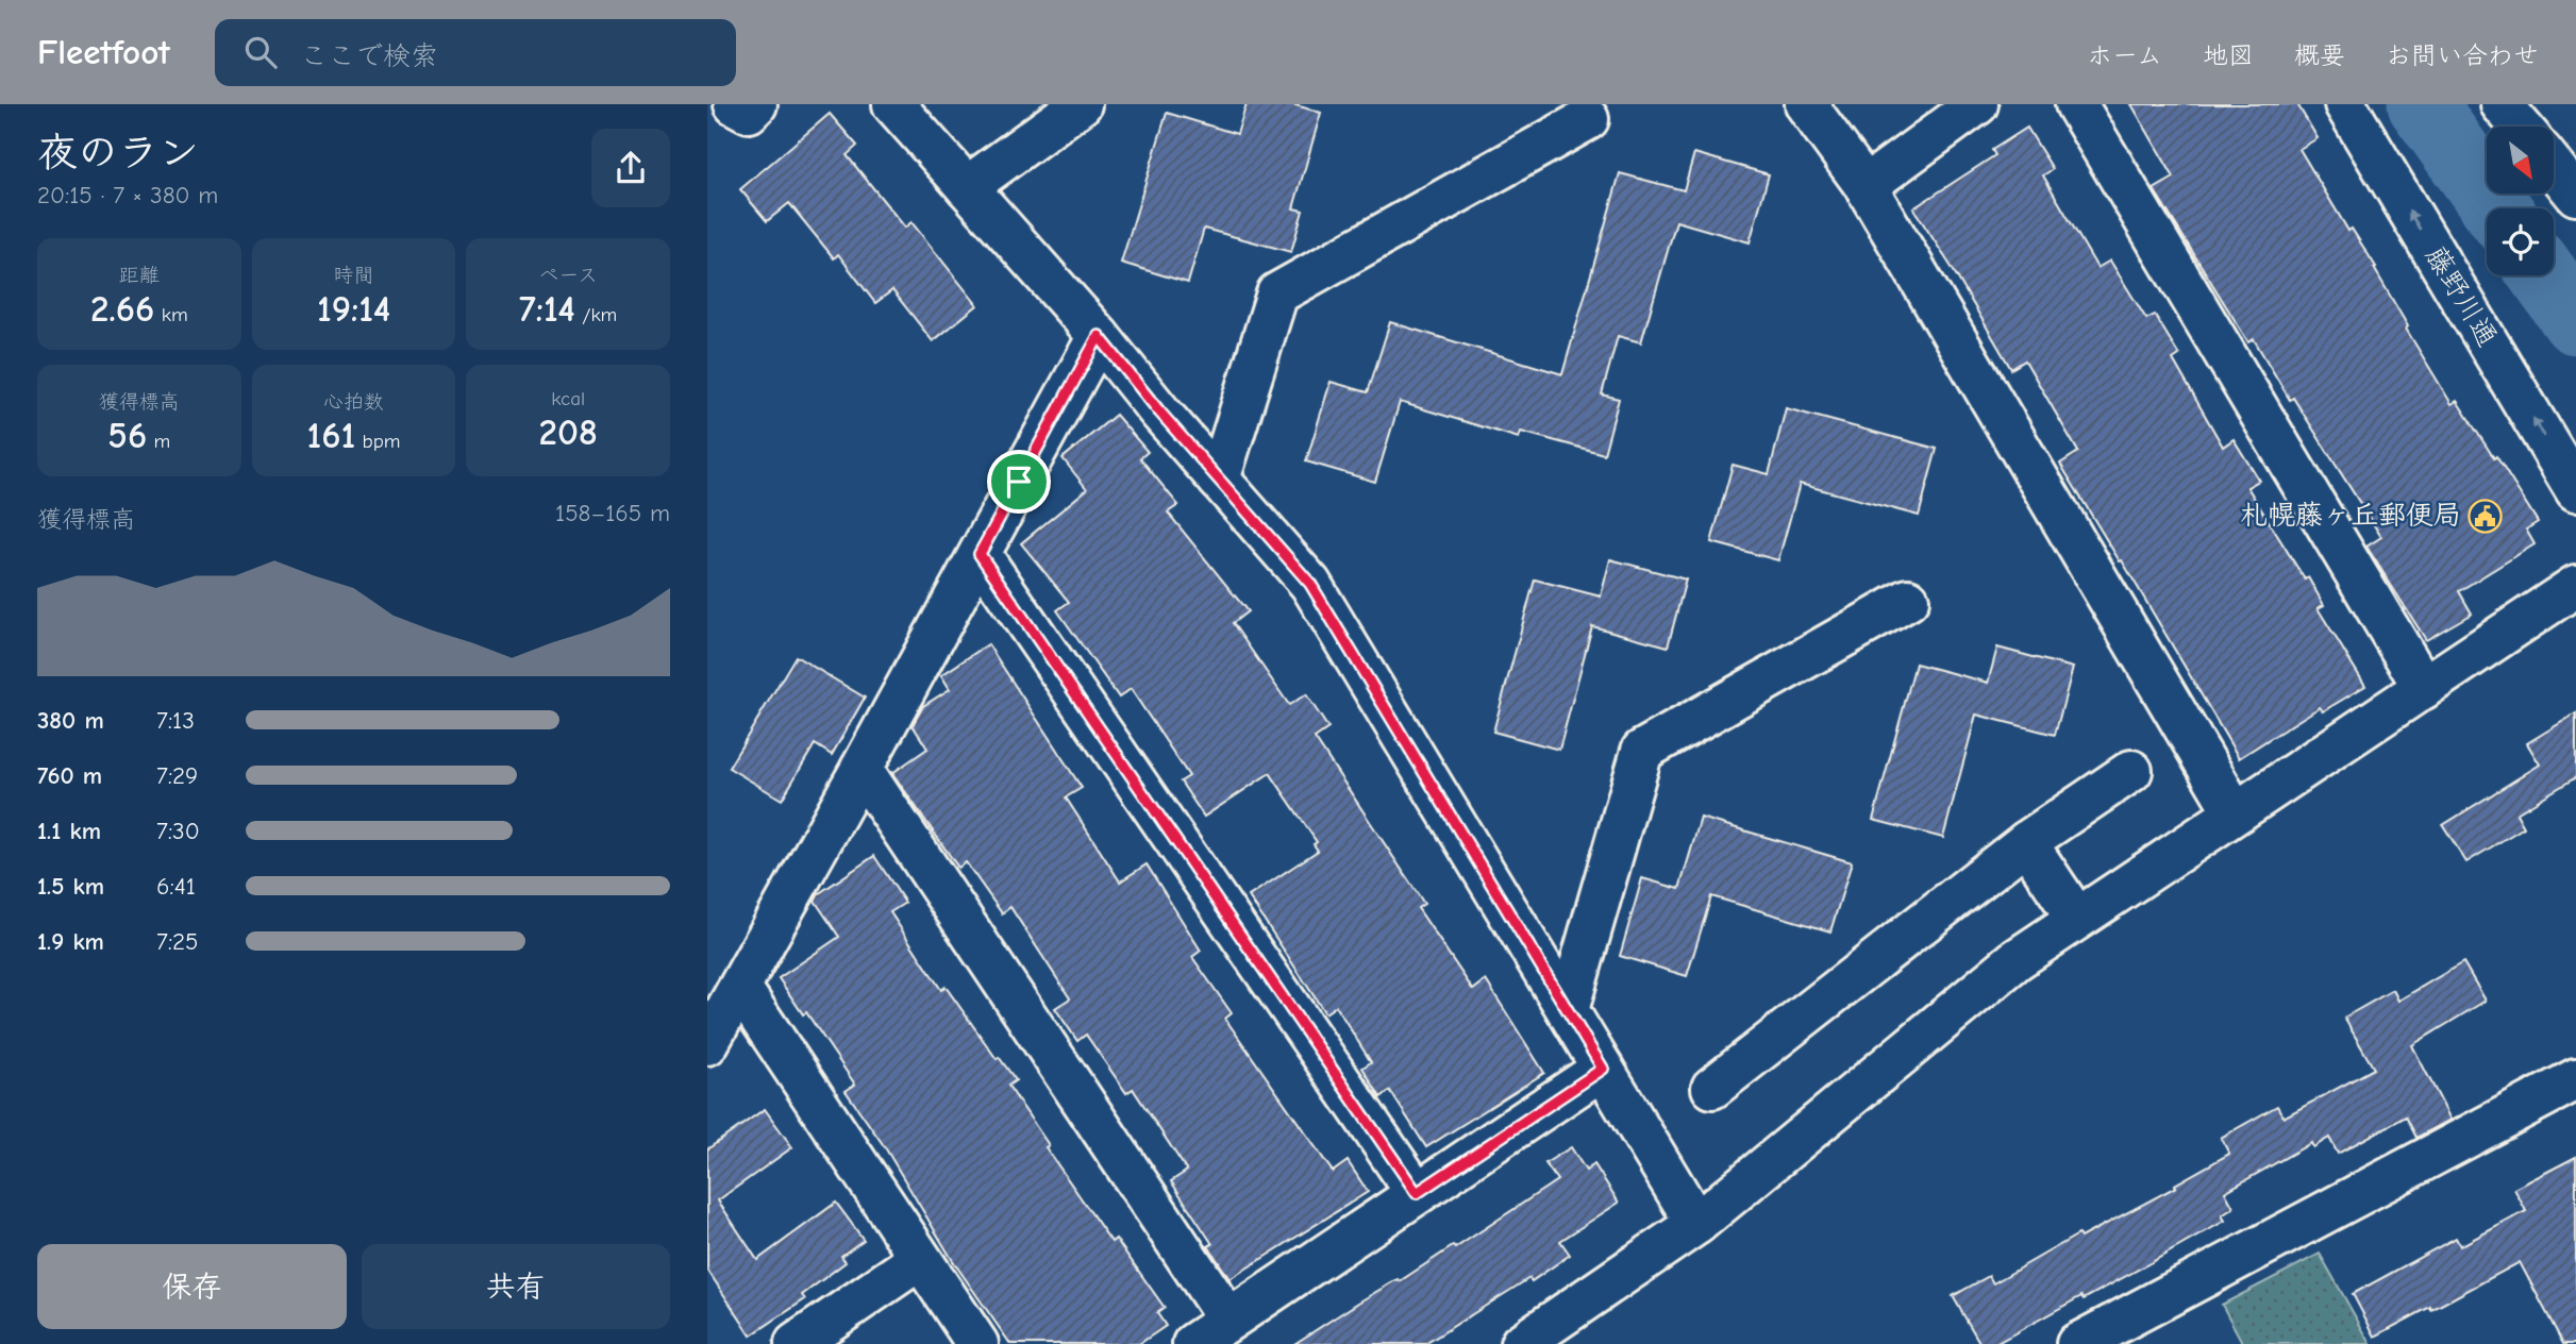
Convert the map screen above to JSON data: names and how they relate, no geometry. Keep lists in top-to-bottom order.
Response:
{
  "streets": {
    "street": ["藤野川通"]
  },
  "places": {
    "public building": ["札幌藤ヶ丘郵便局"]
  },
  "north": "bottom right",
  "page": {
    "header": "Fleetfoot",
    "search": "ここで検索",
    "nav": [
      "ホーム",
      "地図",
      "概要",
      "お問い合わせ"
    ],
    "heading": ["夜のラン", "20:15 · 7 × 380 m"],
    "stats": [
      ["距離", "2.66 km"],
      ["時間", "19:14"],
      ["ペース", "7:14 /km"],
      ["獲得標高", "56 m"],
      ["心拍数", "161 bpm"],
      ["kcal", "208"]
    ],
    "chart": ["獲得標高", "158–165 m"],
    "list": [
      {
        "name": "380 m",
        "note": "7:13"
      },
      {
        "name": "760 m",
        "note": "7:29"
      },
      {
        "name": "1.1 km",
        "note": "7:30"
      },
      {
        "name": "1.5 km",
        "note": "6:41"
      },
      {
        "name": "1.9 km",
        "note": "7:25"
      }
    ],
    "buttons": ["保存", "共有"]
  }
}
